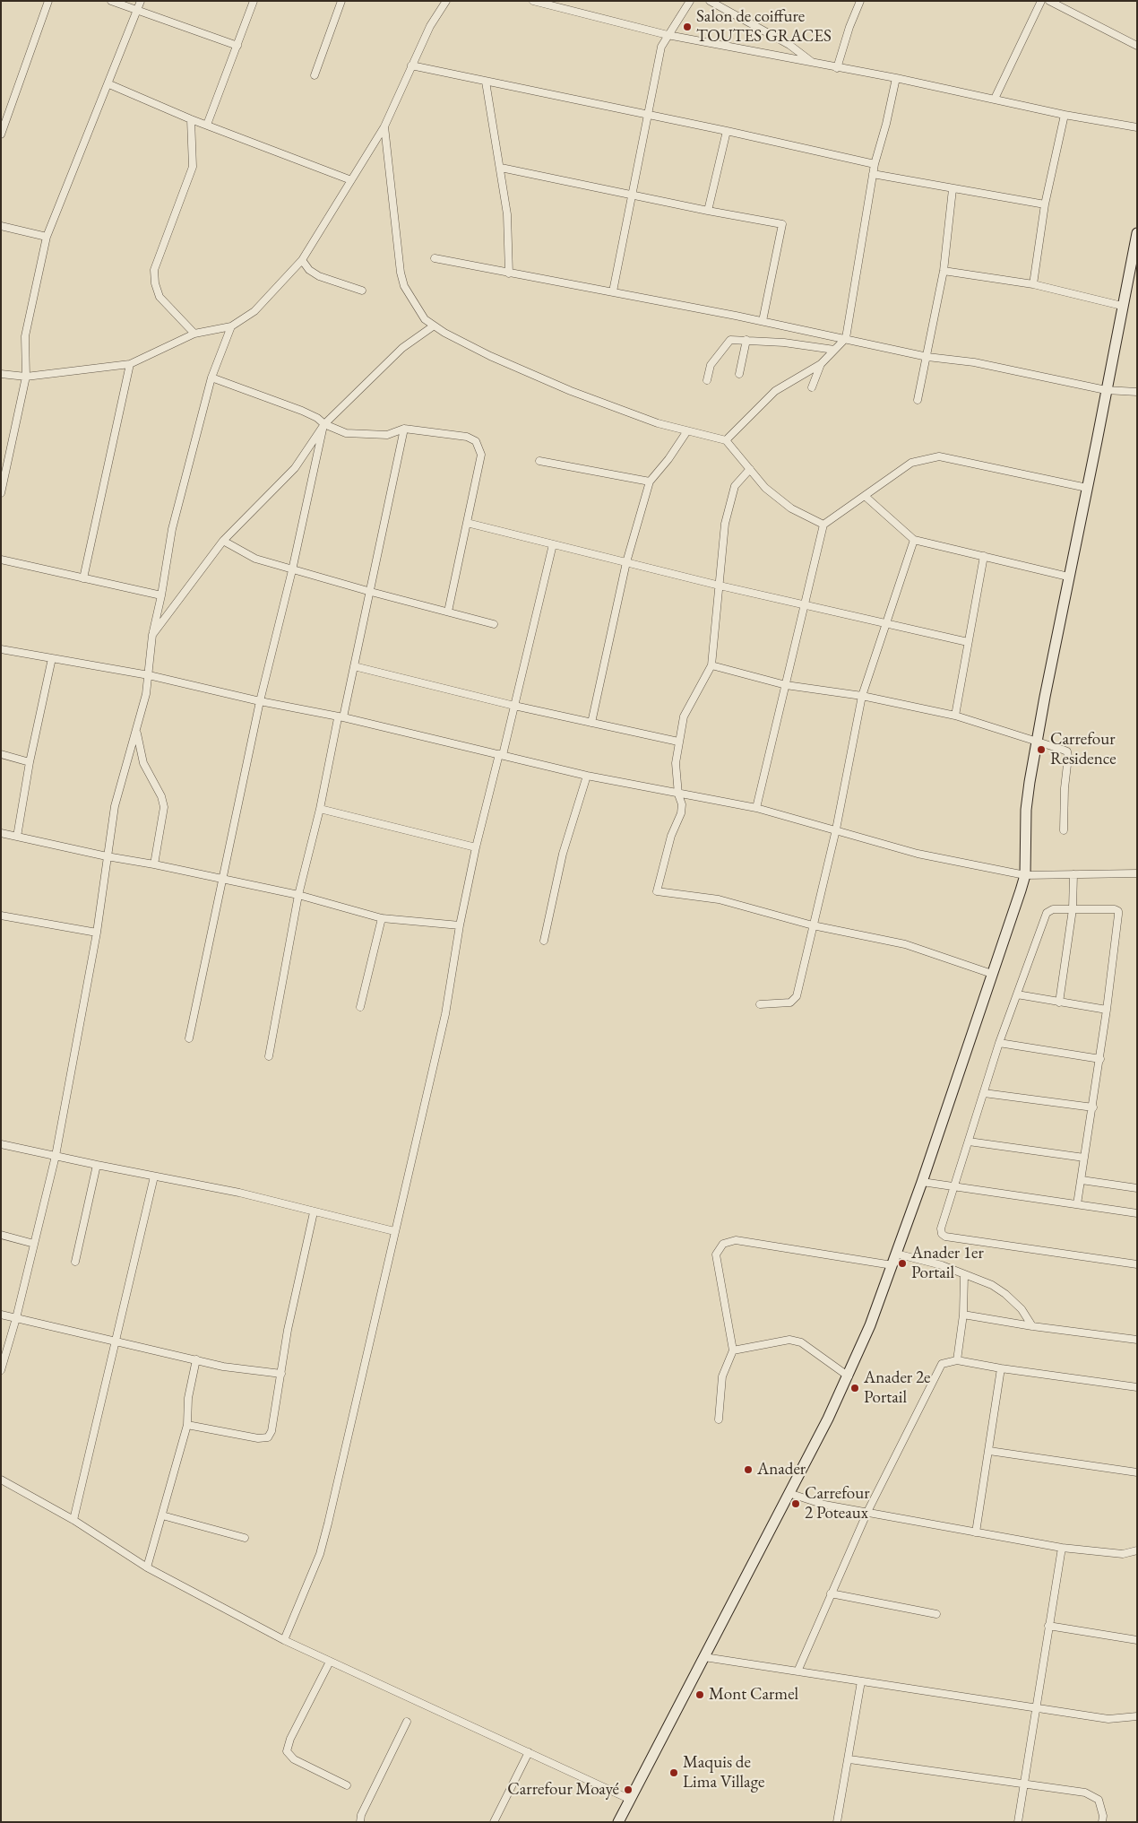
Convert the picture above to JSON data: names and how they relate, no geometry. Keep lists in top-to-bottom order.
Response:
{
  "places": [
    "Salon de coiffure TOUTES GRACES",
    "Carrefour Residence",
    "Anader 1er Portail",
    "Anader 2e Portail",
    "Anader",
    "Carrefour 2 Poteaux",
    "Mont Carmel",
    "Maquis de Lima Village",
    "Carrefour Moayé"
  ]
}
